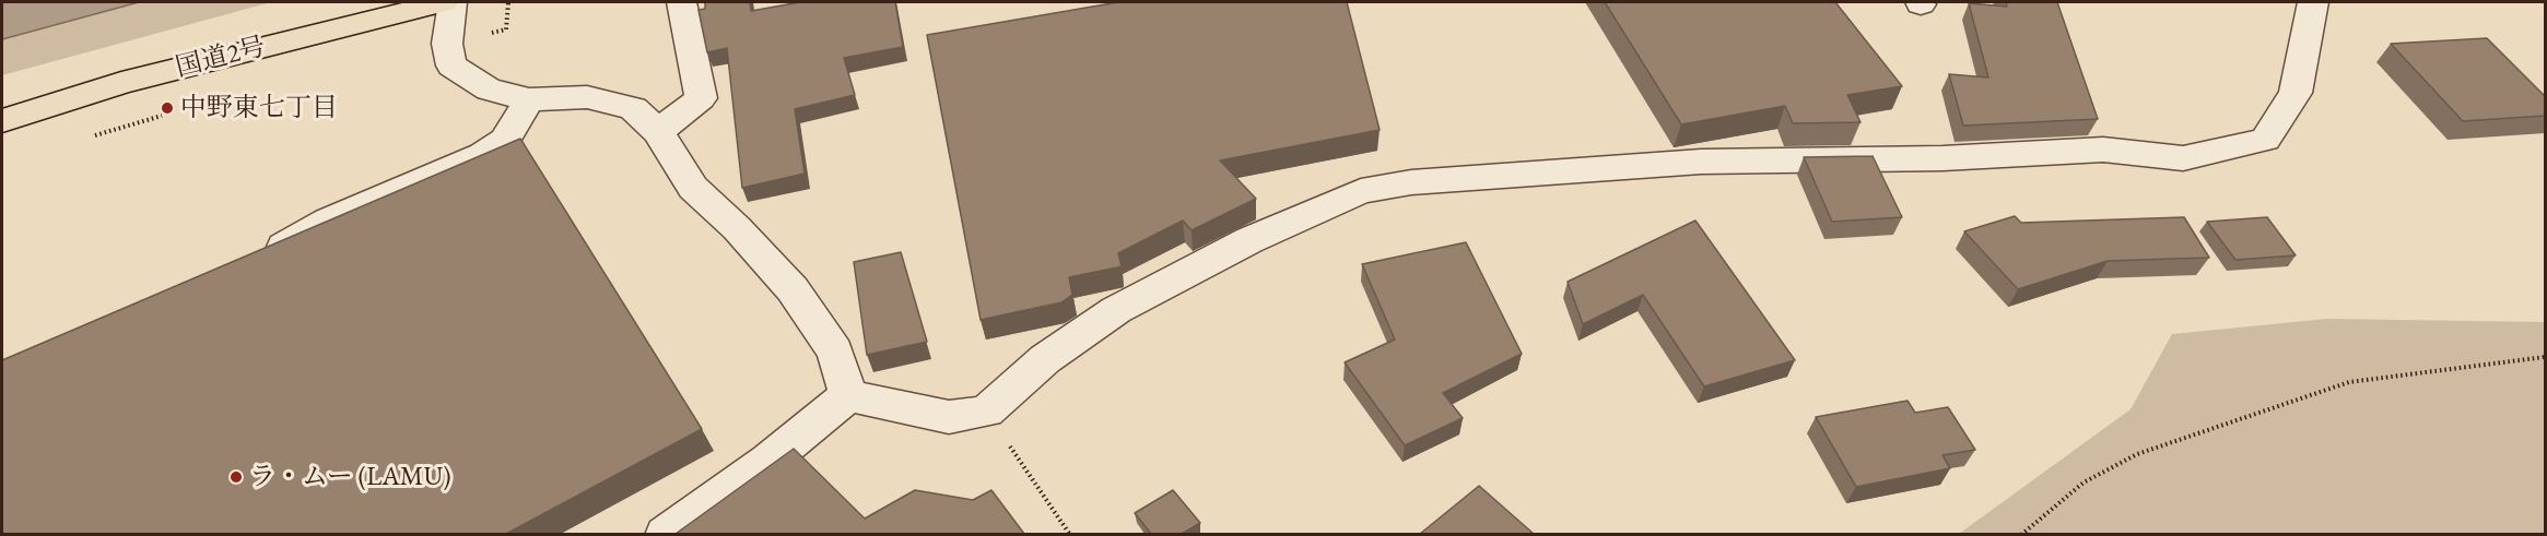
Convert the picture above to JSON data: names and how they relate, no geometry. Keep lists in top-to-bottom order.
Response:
{
  "streets": {
    "highway": ["国道2号"]
  },
  "places": ["中野東七丁目", "ラ・ムー (LAMU)"]
}
